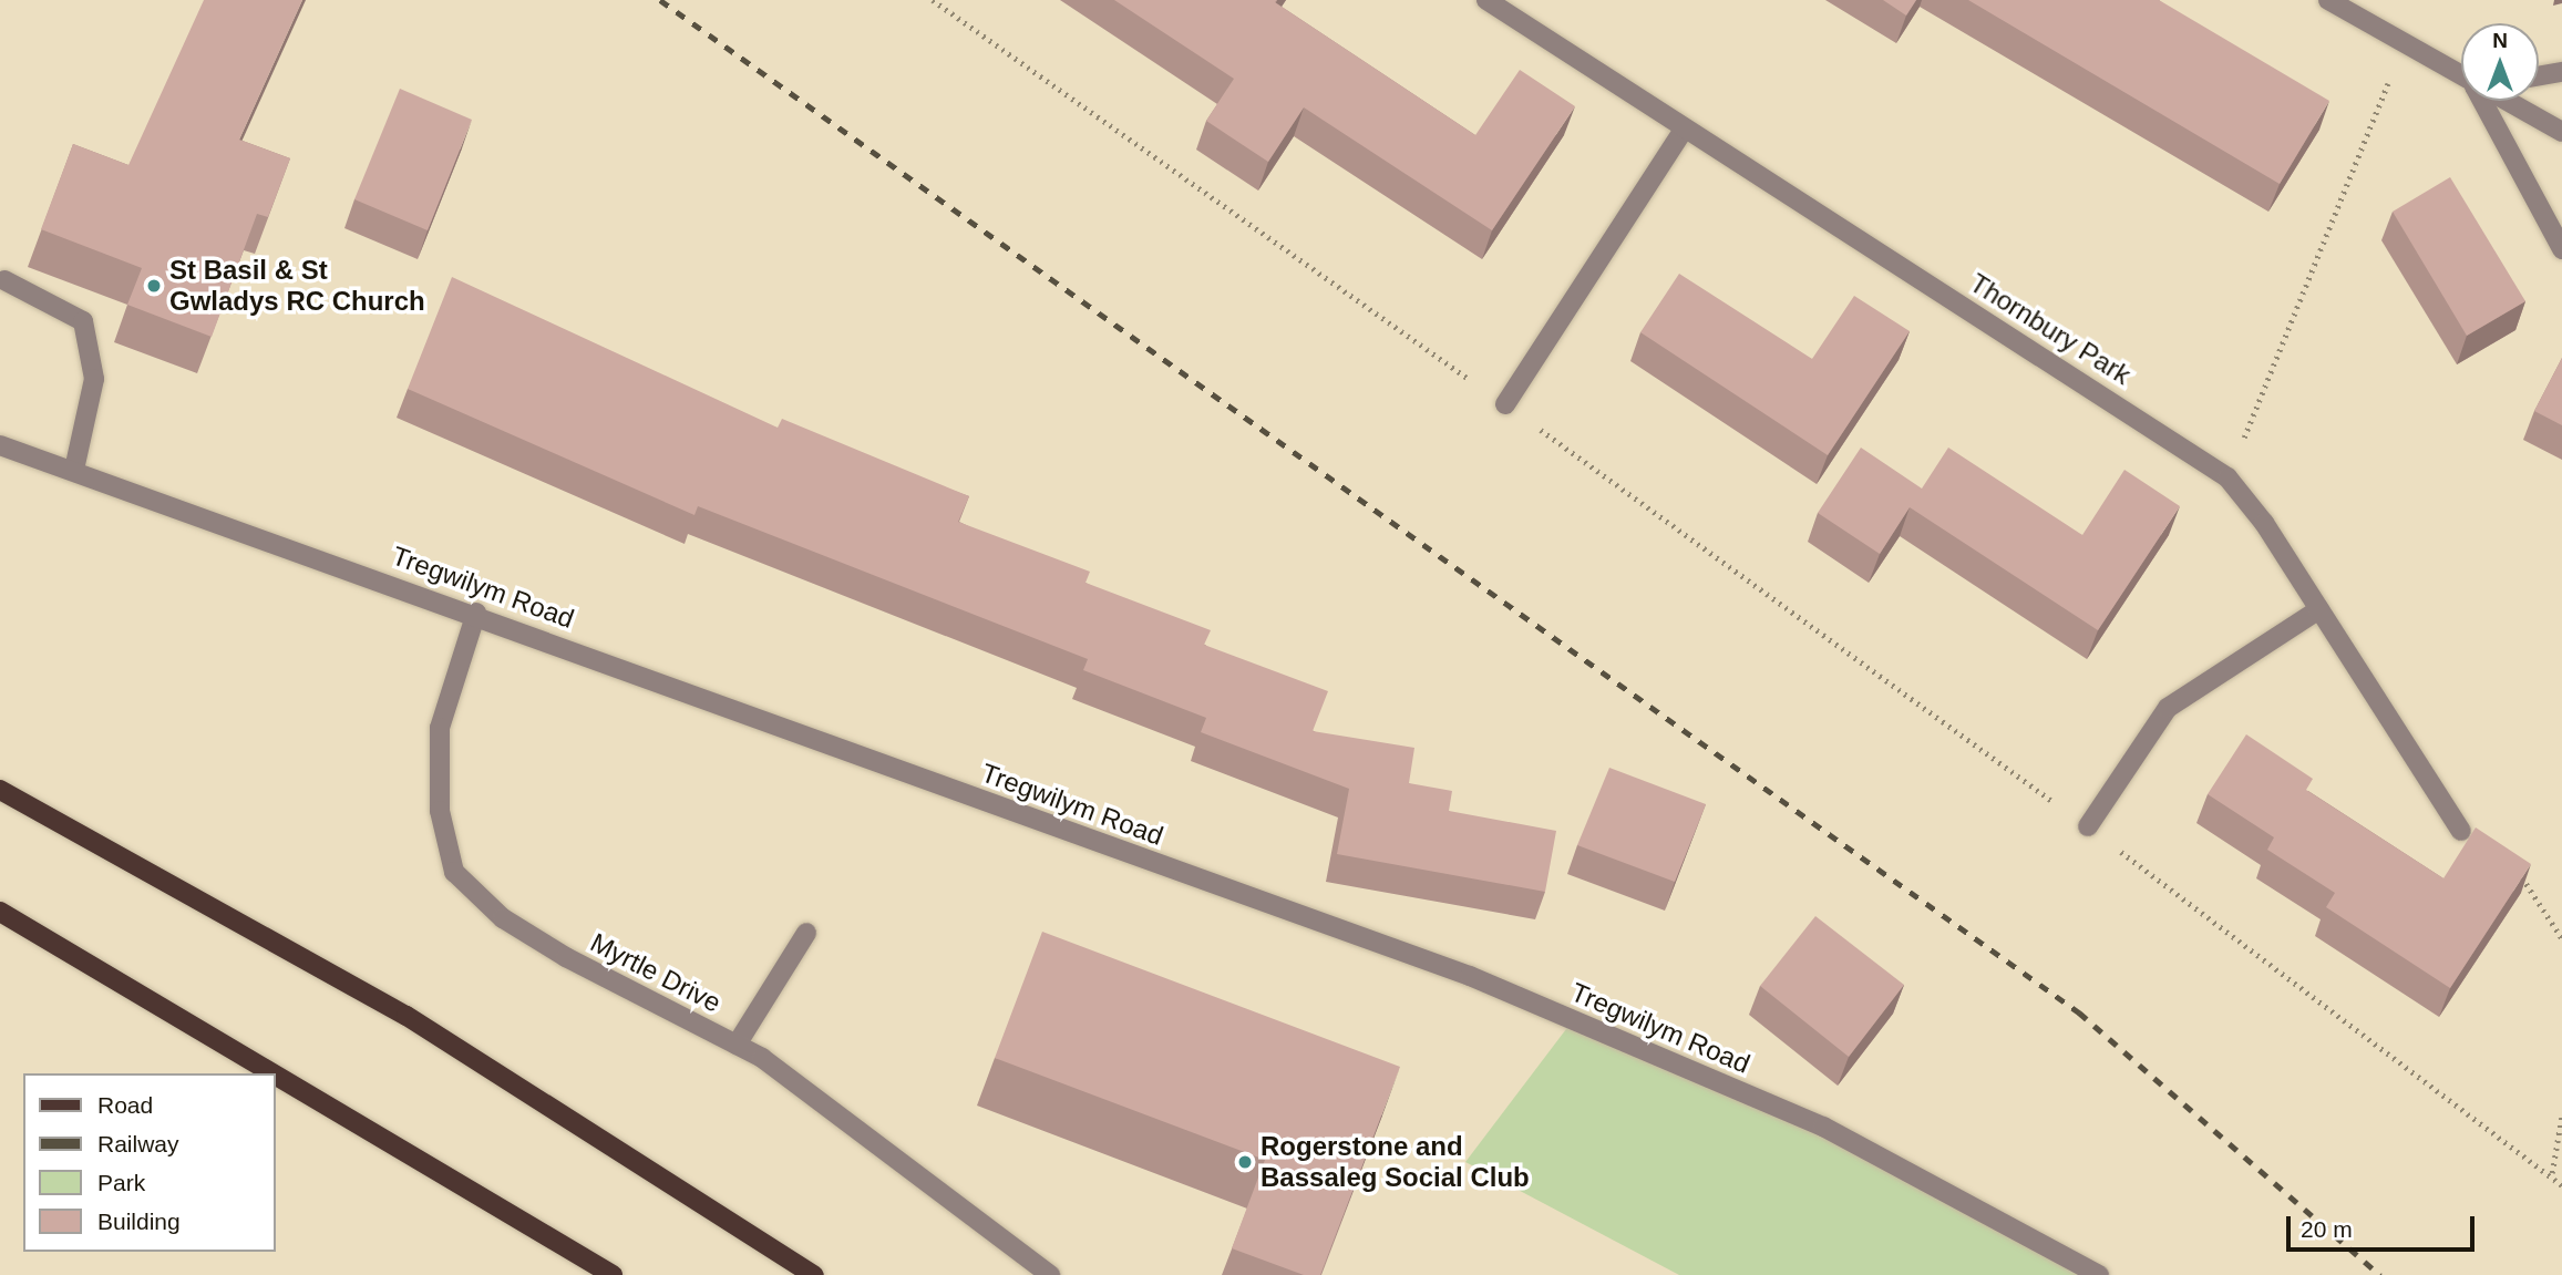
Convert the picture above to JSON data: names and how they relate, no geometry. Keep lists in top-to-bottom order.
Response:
{
  "streets": {
    "street": ["Thornbury Park", "Tregwilym Road", "Myrtle Drive"]
  },
  "crossings": [
    ["Tregwilym Road", "Myrtle Drive"]
  ],
  "places": ["St Basil & St Gwladys RC Church", "Rogerstone and Bassaleg Social Club"],
  "legend": [
    "Road",
    "Railway",
    "Park",
    "Building"
  ],
  "scale_bar": "20 m",
  "north": "top"
}
